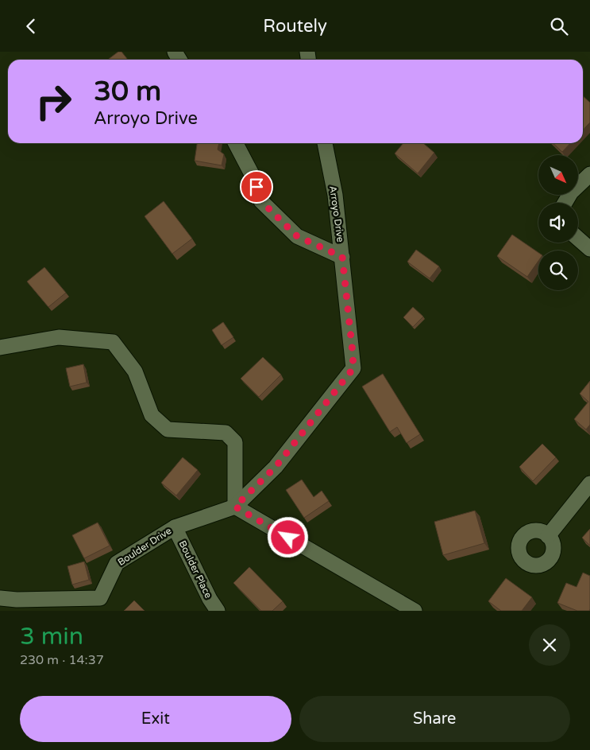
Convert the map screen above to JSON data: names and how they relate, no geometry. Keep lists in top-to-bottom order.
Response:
{
  "streets": {
    "street": ["Arroyo Drive", "Boulder Drive", "Boulder Place"]
  },
  "crossings": [
    ["Arroyo Drive", "Boulder Drive"],
    ["Boulder Drive", "Boulder Place"]
  ],
  "north": "bottom right",
  "page": {
    "header": "Routely",
    "turn": ["30 m", "Arroyo Drive"],
    "heading": ["3 min", "230 m · 14:37"],
    "buttons": ["Exit", "Share"]
  }
}
